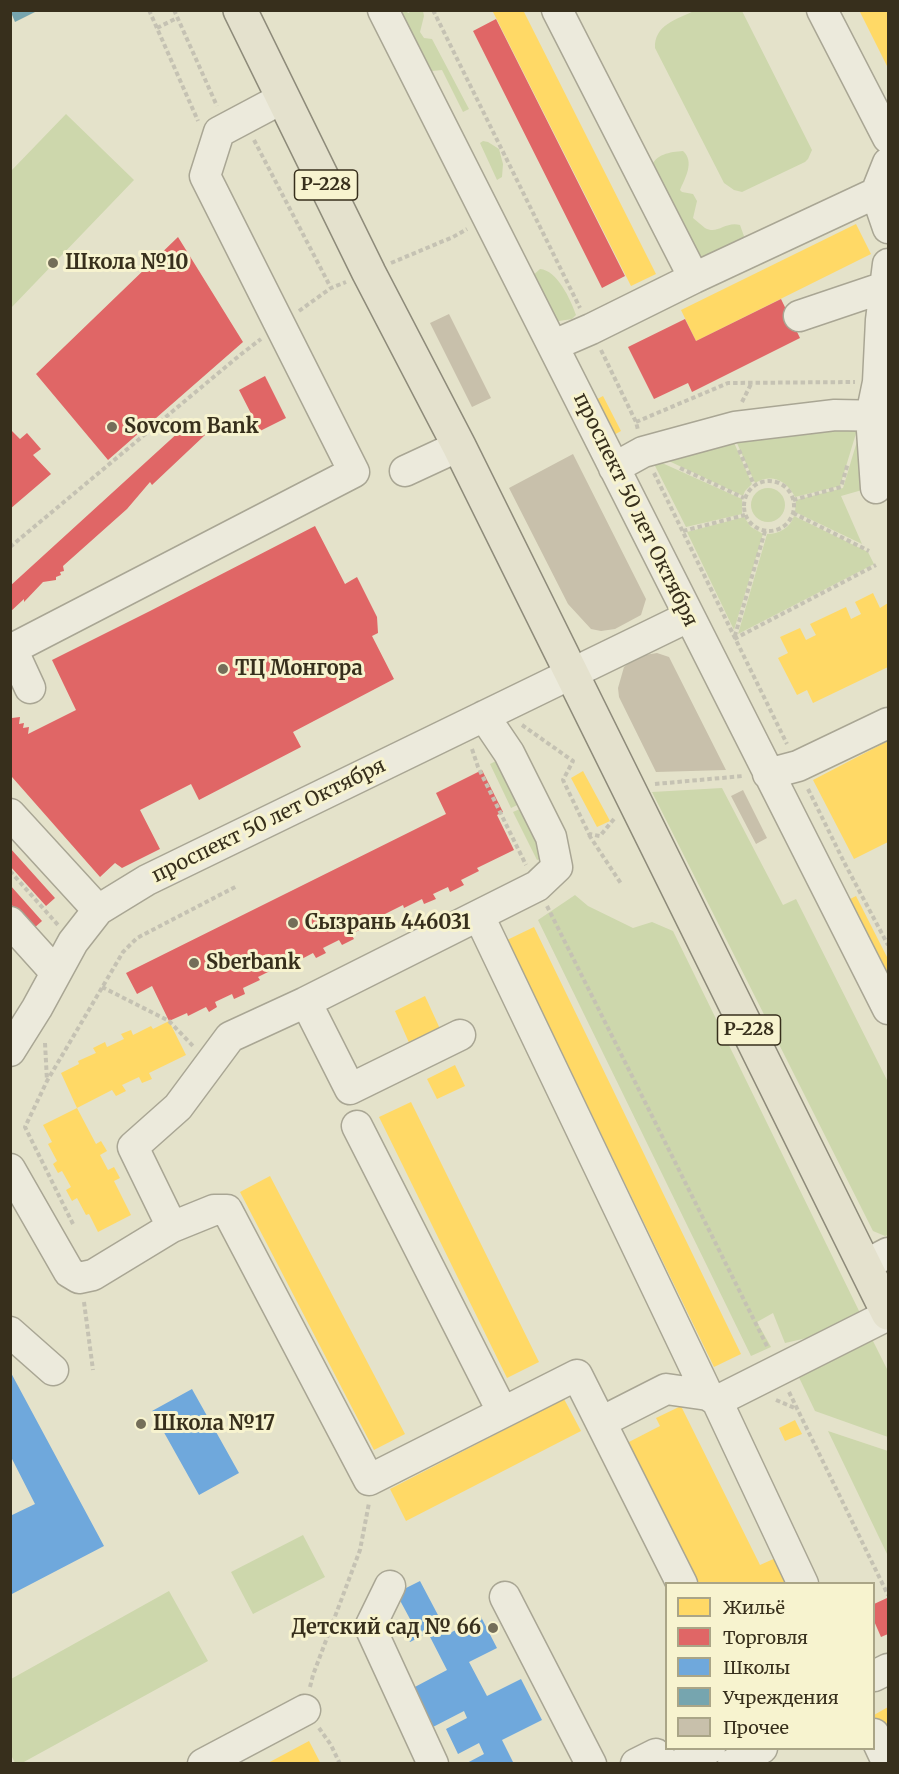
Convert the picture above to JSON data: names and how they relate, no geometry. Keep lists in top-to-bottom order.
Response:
{
  "streets": {
    "main road": ["Р-228"],
    "street": ["проспект 50 лет Октября"]
  },
  "crossings": [
    ["Р-228", "проспект 50 лет Октября"]
  ],
  "places": [
    "Школа №10",
    "Sovcom Bank",
    "ТЦ Монгора",
    "Сызрань 446031",
    "Sberbank",
    "Школа №17",
    "Детский сад № 66"
  ],
  "legend": [
    "Жильё",
    "Торговля",
    "Школы",
    "Учреждения",
    "Прочее"
  ]
}
